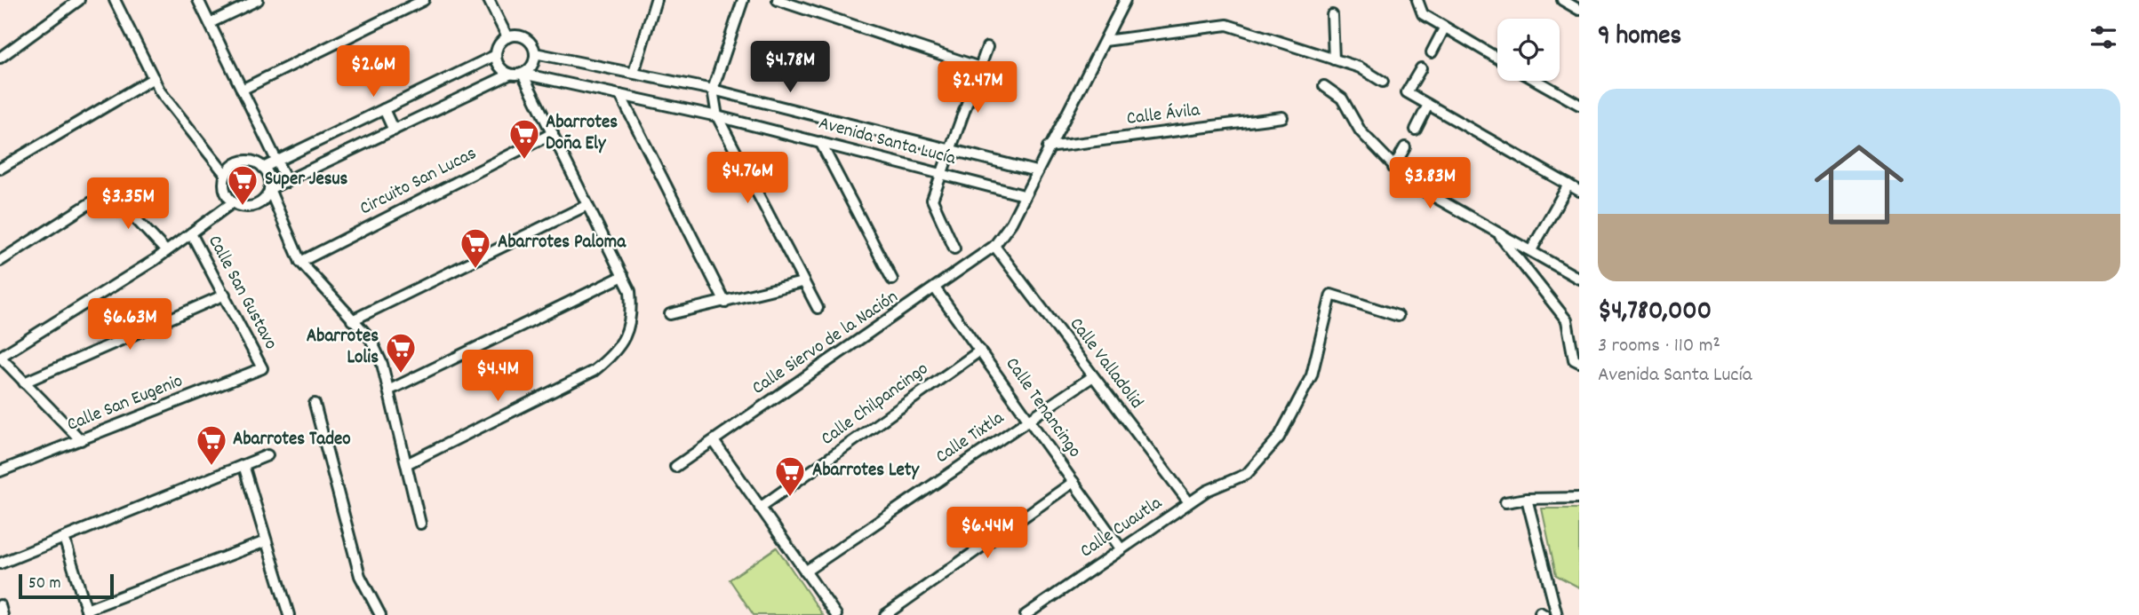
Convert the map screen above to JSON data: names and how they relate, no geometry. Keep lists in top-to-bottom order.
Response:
{
  "streets": {
    "street": [
      "Calle Ávila",
      "Avenida Santa Lucía",
      "Circuito San Lucas",
      "Calle San Gustavo",
      "Calle Siervo de la Nación",
      "Calle Valladolid",
      "Calle San Eugenio",
      "Calle Chilpancingo",
      "Calle Tenancingo",
      "Calle Tixtla",
      "Calle Cuautla"
    ]
  },
  "crossings": [
    ["Calle Ávila", "Calle Siervo de la Nación"],
    ["Avenida Santa Lucía", "Calle Siervo de la Nación"],
    ["Calle San Gustavo", "Calle San Eugenio"],
    ["Calle Siervo de la Nación", "Calle Valladolid"],
    ["Calle Siervo de la Nación", "Calle Tenancingo"],
    ["Calle Valladolid", "Calle Tixtla"],
    ["Calle Valladolid", "Calle Cuautla"],
    ["Calle Chilpancingo", "Calle Tenancingo"],
    ["Calle Tenancingo", "Calle Tixtla"],
    ["Calle Tenancingo", "Calle Cuautla"]
  ],
  "places": {
    "supermarket": [
      "Abarrotes Doña Ely",
      "Super Jesus",
      "Abarrotes Paloma",
      "Abarrotes Lolis",
      "Abarrotes Tadeo",
      "Abarrotes Lety"
    ]
  },
  "scale_bar": "50 m",
  "page": {
    "heading": "9 homes",
    "price": [
      "$4.78M",
      "$2.6M",
      "$2.47M",
      "$4.76M",
      "$3.83M",
      "$3.35M",
      "$6.63M",
      "$4.4M",
      "$6.44M"
    ],
    "list": [
      {
        "name": "$4,780,000",
        "note": "3 rooms · 110 m² · Avenida Santa Lucía"
      }
    ],
    "scale": "50 m"
  }
}
